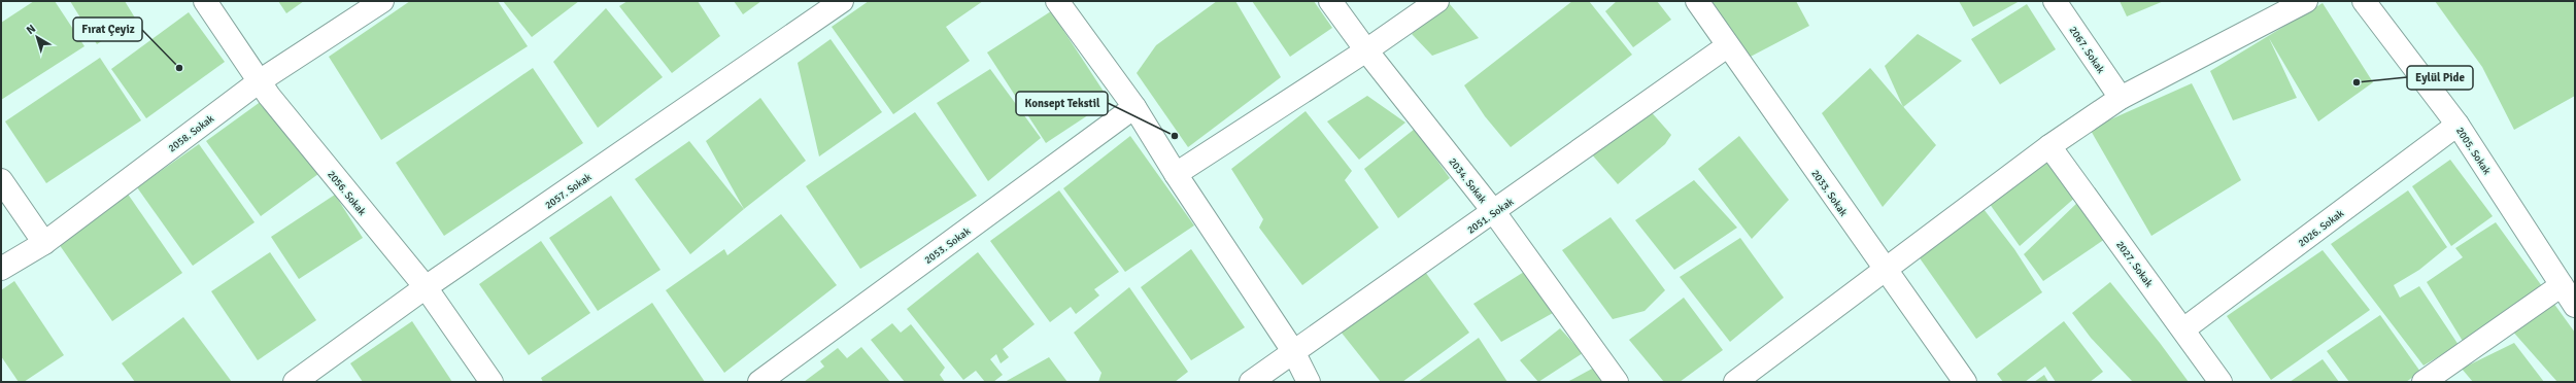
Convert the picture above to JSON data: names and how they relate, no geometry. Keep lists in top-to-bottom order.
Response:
{
  "streets": {
    "street": [
      "2067. Sokak",
      "2058. Sokak",
      "2005. Sokak",
      "2034. Sokak",
      "2057. Sokak",
      "2056. Sokak",
      "2033. Sokak",
      "2051. Sokak",
      "2026. Sokak",
      "2053. Sokak",
      "2027. Sokak"
    ]
  },
  "crossings": [
    ["2058. Sokak", "2056. Sokak"],
    ["2005. Sokak", "2026. Sokak"],
    ["2034. Sokak", "2051. Sokak"],
    ["2057. Sokak", "2056. Sokak"],
    ["2033. Sokak", "2051. Sokak"],
    ["2026. Sokak", "2027. Sokak"]
  ],
  "places": ["Fırat Çeyiz", "Eylül Pide", "Konsept Tekstil"],
  "north": "top left"
}
